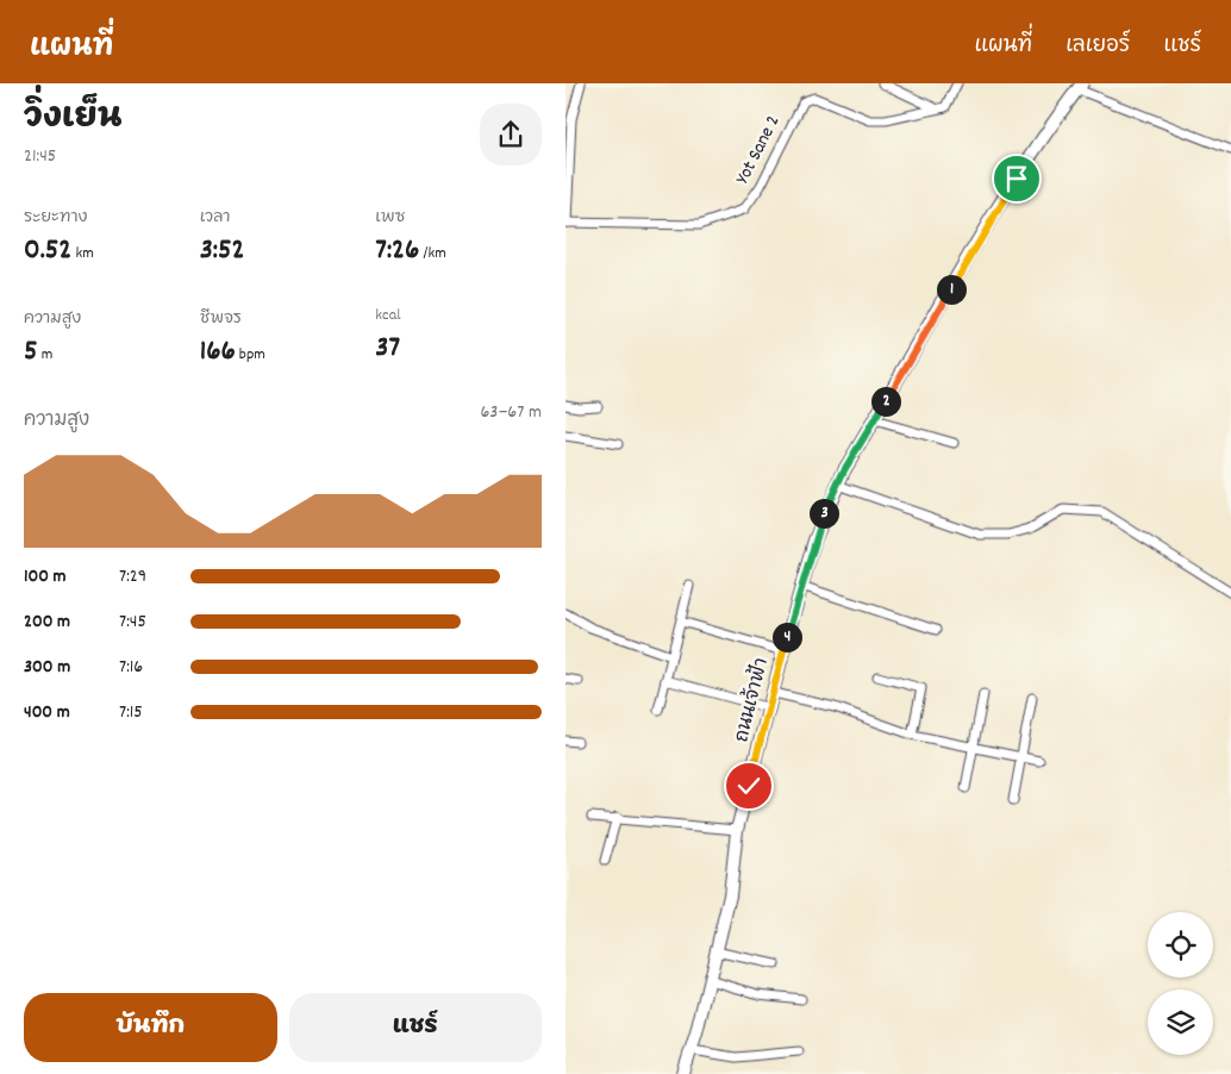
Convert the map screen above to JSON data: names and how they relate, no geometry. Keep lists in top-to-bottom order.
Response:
{
  "streets": {
    "main road": ["ถนนเจ้าฟ้า"],
    "street": ["Yot Sane 2"]
  },
  "page": {
    "header": "แผนที่",
    "nav": ["แผนที่", "เลเยอร์", "แชร์"],
    "heading": ["วิ่งเย็น", "21:45"],
    "stats": [
      ["ระยะทาง", "0.52 km"],
      ["เวลา", "3:52"],
      ["เพซ", "7:26 /km"],
      ["ความสูง", "5 m"],
      ["ชีพจร", "166 bpm"],
      ["kcal", "37"]
    ],
    "pins": [
      "1",
      "2",
      "3",
      "4"
    ],
    "chart": ["ความสูง", "63–67 m"],
    "list": [
      {
        "name": "100 m",
        "note": "7:29"
      },
      {
        "name": "200 m",
        "note": "7:45"
      },
      {
        "name": "300 m",
        "note": "7:16"
      },
      {
        "name": "400 m",
        "note": "7:15"
      }
    ],
    "buttons": ["บันทึก", "แชร์"]
  }
}
